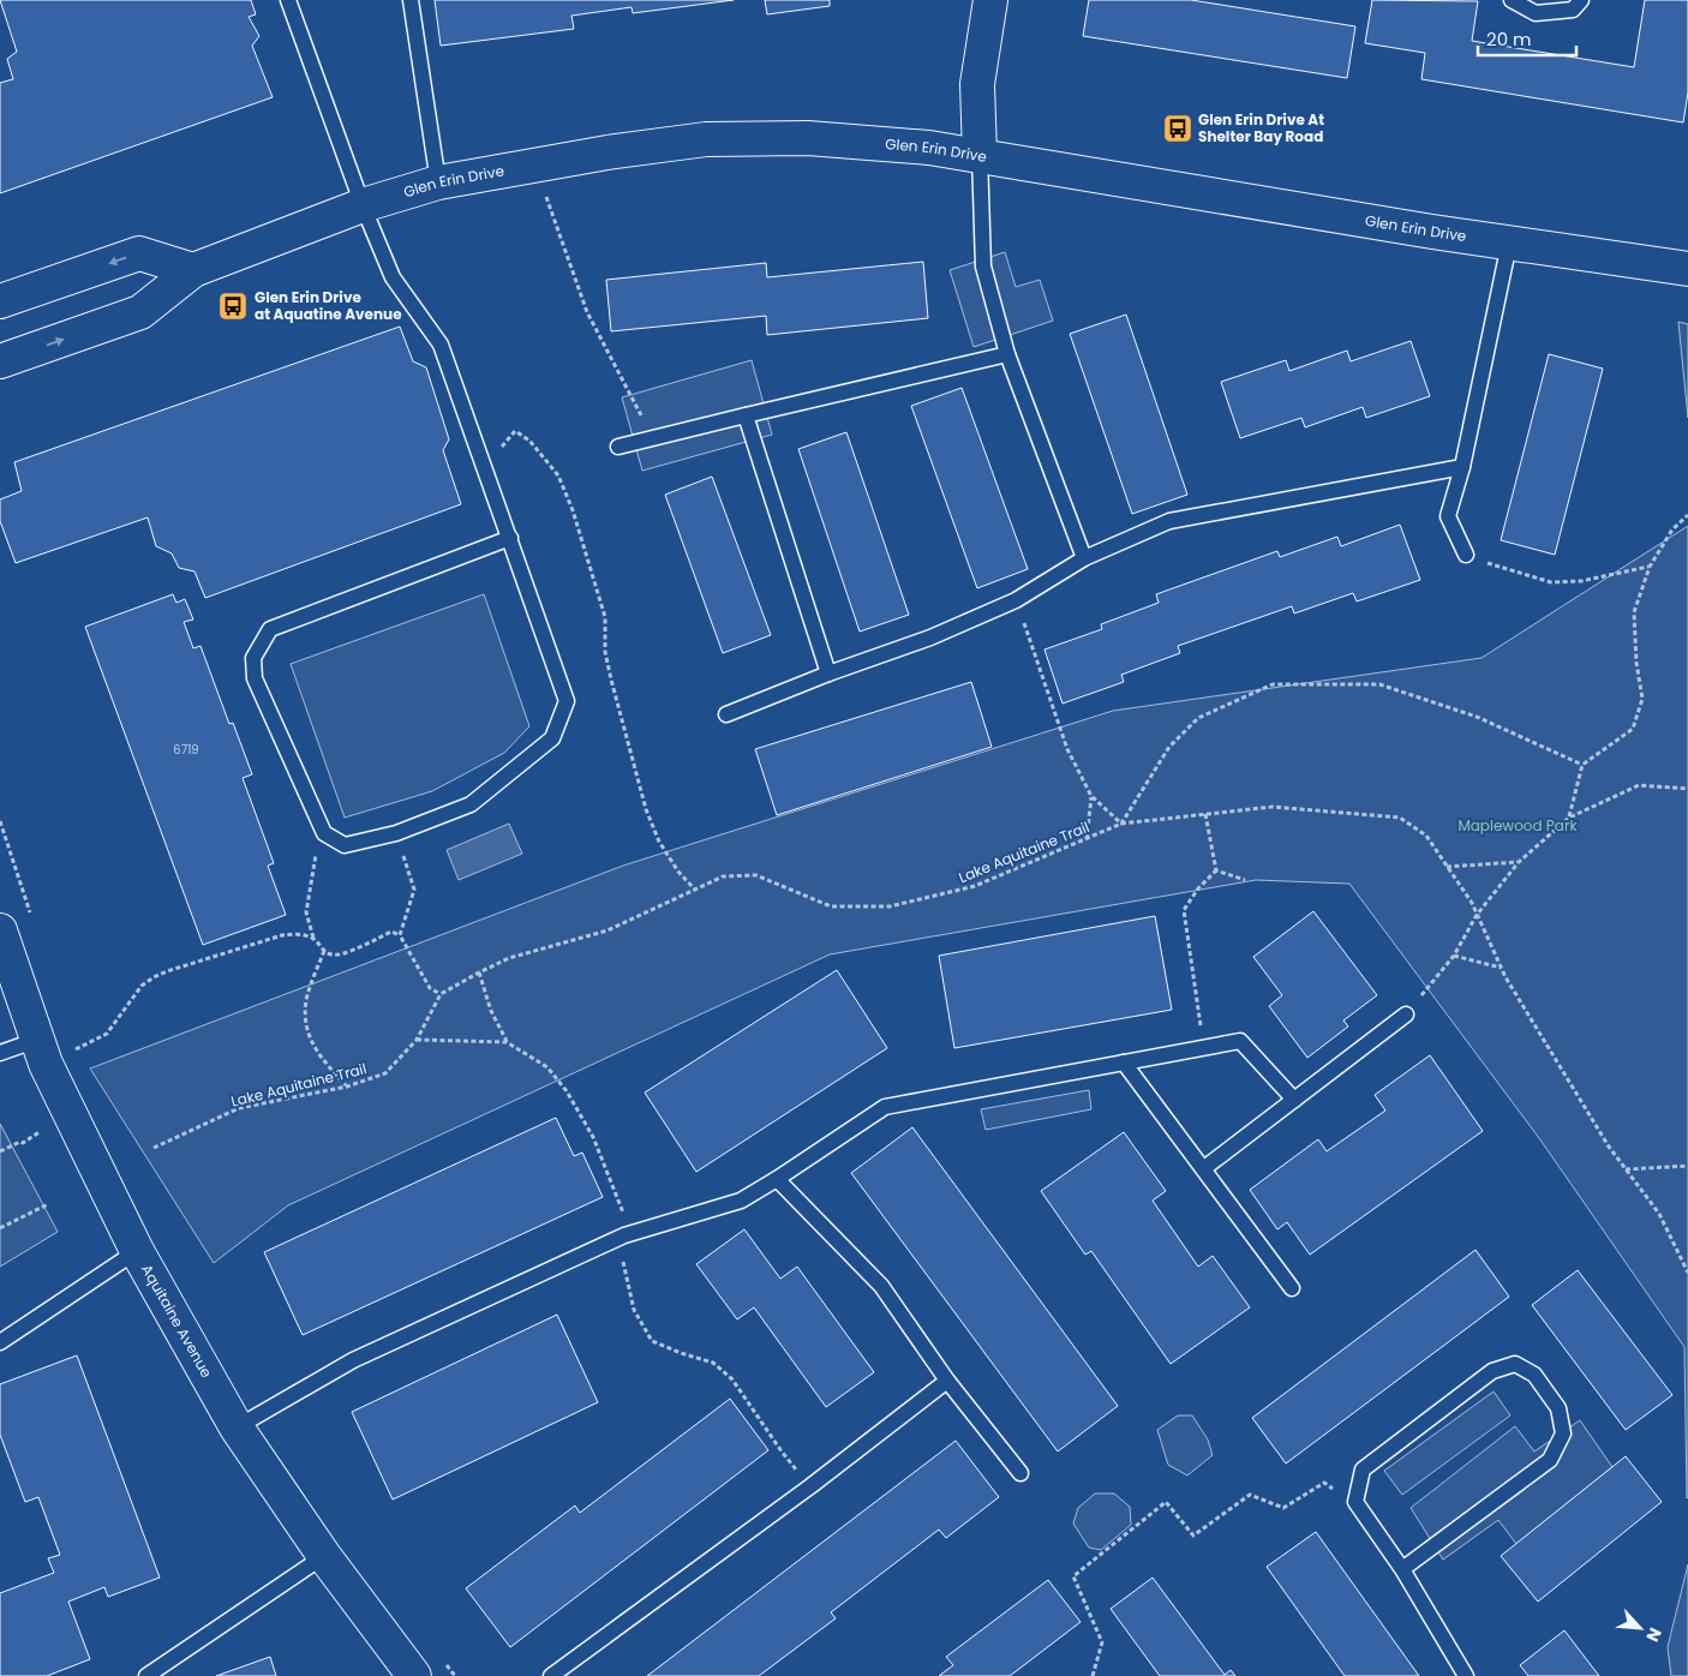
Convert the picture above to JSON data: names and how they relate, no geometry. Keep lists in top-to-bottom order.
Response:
{
  "streets": {
    "street": ["Glen Erin Drive", "Aquitaine Avenue"],
    "path": ["Lake Aquitaine Trail"]
  },
  "parks": ["Maplewood Park"],
  "places": {
    "bus stop": ["Glen Erin Drive At Shelter Bay Road", "Glen Erin Drive at Aquatine Avenue"]
  },
  "house_numbers": ["6719"],
  "scale_bar": "20 m",
  "north": "bottom right"
}
